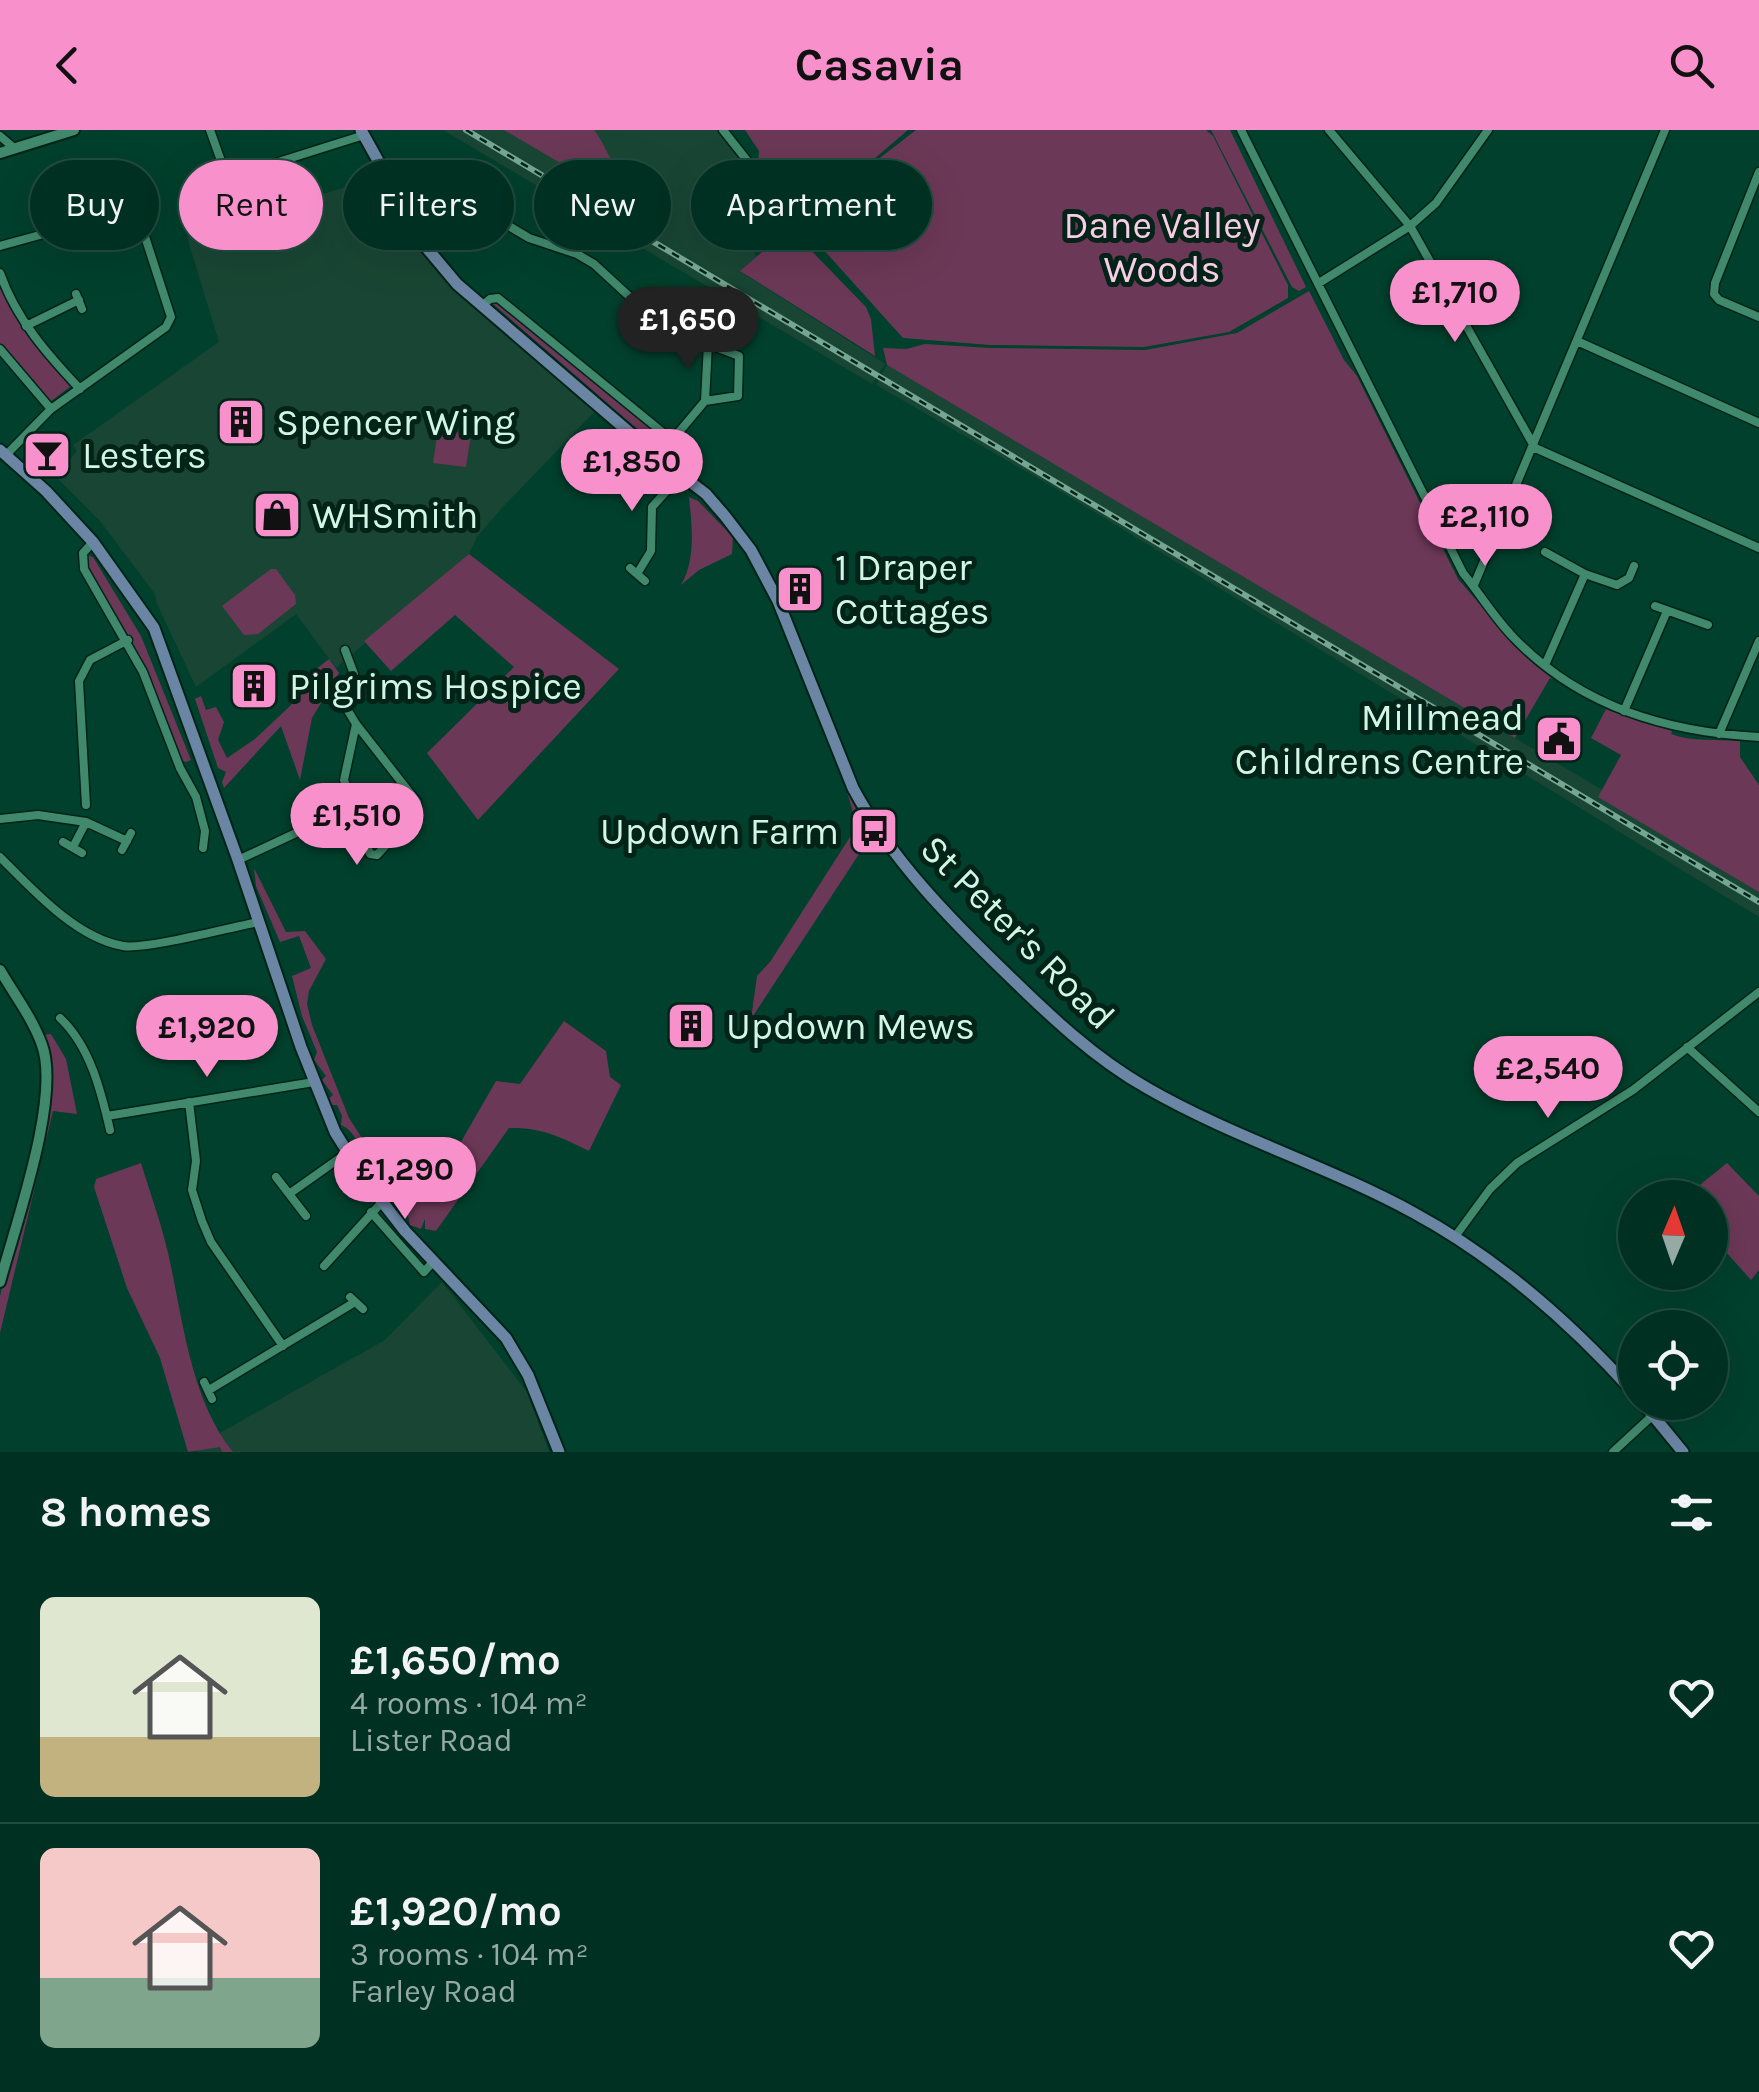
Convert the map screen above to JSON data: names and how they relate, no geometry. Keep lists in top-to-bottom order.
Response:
{
  "streets": {
    "main road": ["St Peter's Road"]
  },
  "parks": ["Dane Valley Woods"],
  "places": {
    "building": [
      "Spencer Wing",
      "1 Draper Cottages",
      "Pilgrims Hospice",
      "Updown Mews"
    ],
    "bar": ["Lesters"],
    "shop": ["WHSmith"],
    "public building": ["Millmead Childrens Centre"],
    "bus stop": ["Updown Farm"]
  },
  "north": "top",
  "page": {
    "header": "Casavia",
    "chip": [
      "Buy",
      "Rent",
      "Filters",
      "New",
      "Apartment"
    ],
    "price": [
      "£1,710",
      "£1,650",
      "£1,850",
      "£2,110",
      "£1,510",
      "£1,920",
      "£2,540",
      "£1,290"
    ],
    "heading": "8 homes",
    "list": [
      {
        "name": "£1,650/mo",
        "note": "4 rooms · 104 m² · Lister Road"
      },
      {
        "name": "£1,920/mo",
        "note": "3 rooms · 104 m² · Farley Road"
      }
    ]
  }
}
